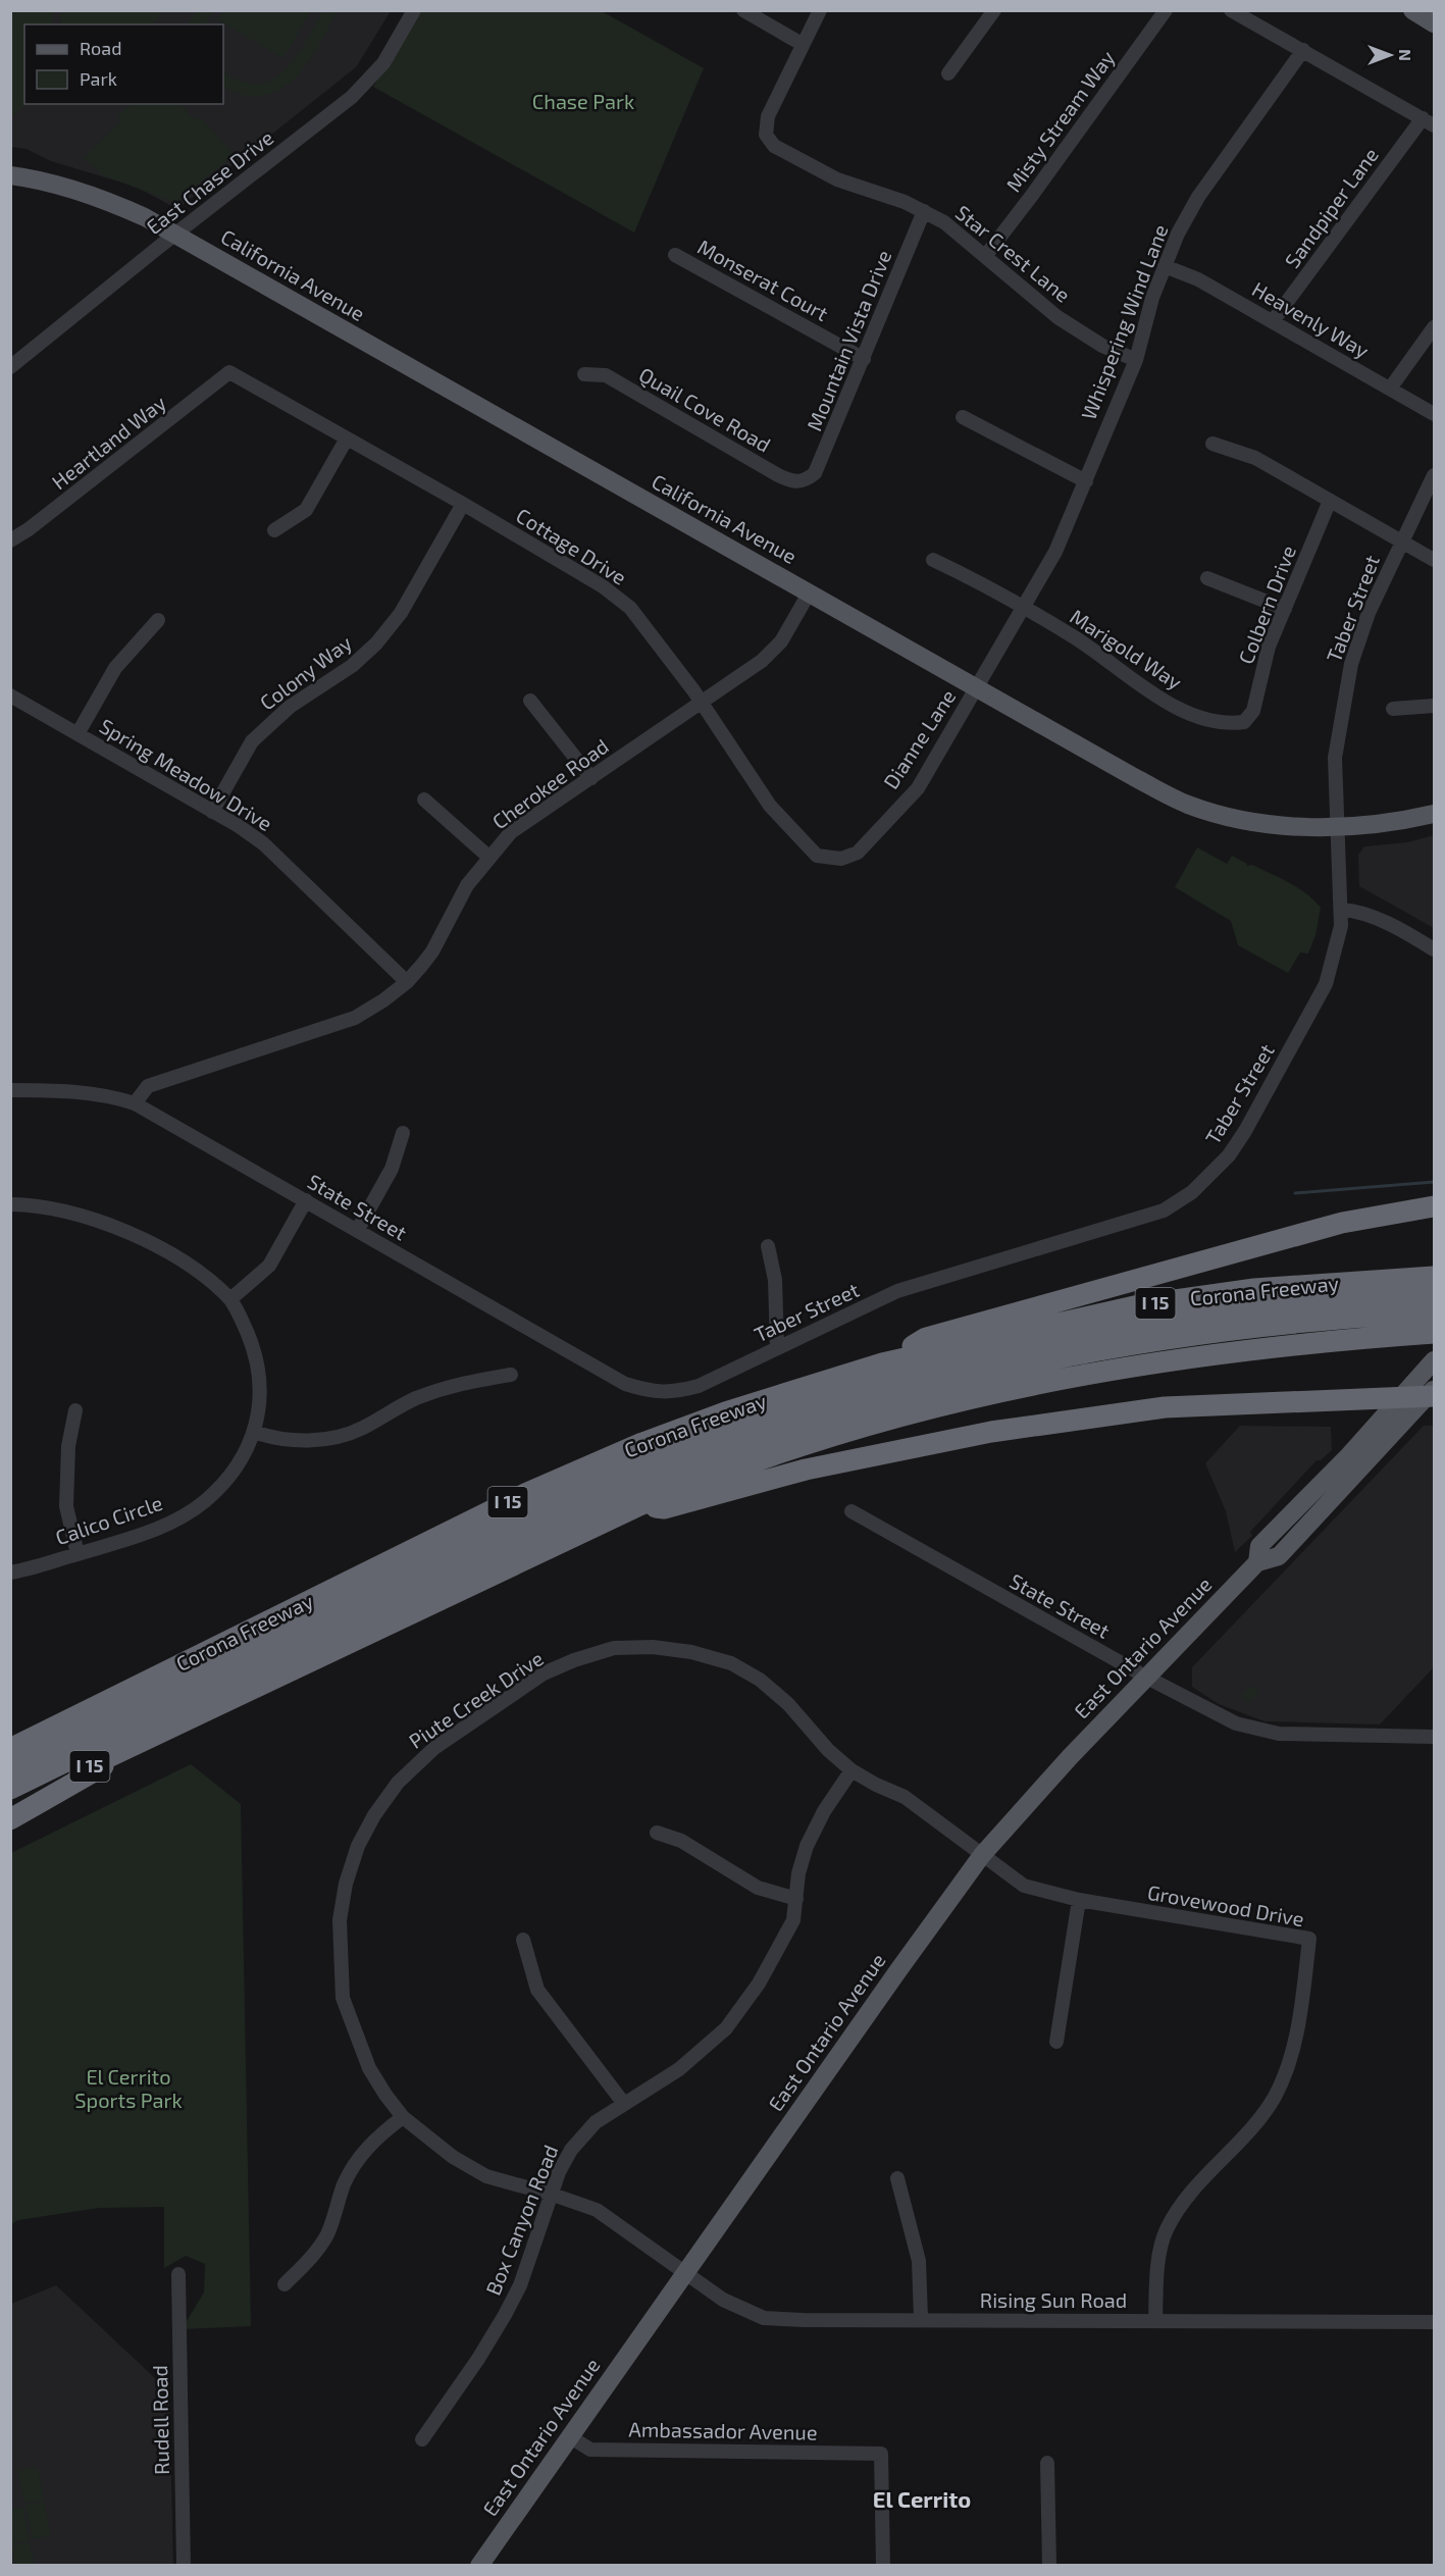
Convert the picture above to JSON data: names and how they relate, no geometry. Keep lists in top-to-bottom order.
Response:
{
  "streets": {
    "highway": ["Corona Freeway", "I 15"],
    "main road": ["California Avenue", "East Ontario Avenue"],
    "street": [
      "Misty Stream Way",
      "East Chase Drive",
      "Sandpiper Lane",
      "Star Crest Lane",
      "Monserat Court",
      "Heavenly Way",
      "Whispering Wind Lane",
      "Mountain Vista Drive",
      "Quail Cove Road",
      "Heartland Way",
      "Cottage Drive",
      "Colbern Drive",
      "Taber Street",
      "Marigold Way",
      "Colony Way",
      "Dianne Lane",
      "Spring Meadow Drive",
      "Cherokee Road",
      "State Street",
      "Calico Circle",
      "Piute Creek Drive",
      "Grovewood Drive",
      "Box Canyon Road",
      "Rising Sun Road",
      "Rudell Road",
      "Ambassador Avenue"
    ]
  },
  "crossings": [
    ["Misty Stream Way", "Star Crest Lane"],
    ["East Chase Drive", "California Avenue"],
    ["Sandpiper Lane", "Heavenly Way"],
    ["Star Crest Lane", "Whispering Wind Lane"],
    ["Star Crest Lane", "Mountain Vista Drive"],
    ["California Avenue", "Whispering Wind Lane"],
    ["California Avenue", "Taber Street"],
    ["California Avenue", "Dianne Lane"],
    ["California Avenue", "Cherokee Road"],
    ["Monserat Court", "Mountain Vista Drive"],
    ["Heavenly Way", "Whispering Wind Lane"],
    ["Whispering Wind Lane", "Marigold Way"],
    ["Whispering Wind Lane", "Dianne Lane"],
    ["Mountain Vista Drive", "Quail Cove Road"],
    ["Heartland Way", "Cottage Drive"],
    ["Cottage Drive", "Colony Way"],
    ["Cottage Drive", "Dianne Lane"],
    ["Cottage Drive", "Cherokee Road"],
    ["Colbern Drive", "Marigold Way"],
    ["Taber Street", "State Street"],
    ["Colony Way", "Spring Meadow Drive"],
    ["Spring Meadow Drive", "Cherokee Road"],
    ["Cherokee Road", "State Street"],
    ["State Street", "East Ontario Avenue"],
    ["East Ontario Avenue", "Piute Creek Drive"],
    ["East Ontario Avenue", "Grovewood Drive"],
    ["East Ontario Avenue", "Rising Sun Road"],
    ["East Ontario Avenue", "Ambassador Avenue"],
    ["Piute Creek Drive", "Grovewood Drive"],
    ["Piute Creek Drive", "Box Canyon Road"],
    ["Piute Creek Drive", "Rising Sun Road"],
    ["Grovewood Drive", "Rising Sun Road"]
  ],
  "districts": ["El Cerrito"],
  "parks": ["Chase Park", "El Cerrito Sports Park"],
  "legend": ["Road", "Park"],
  "north": "right"
}
